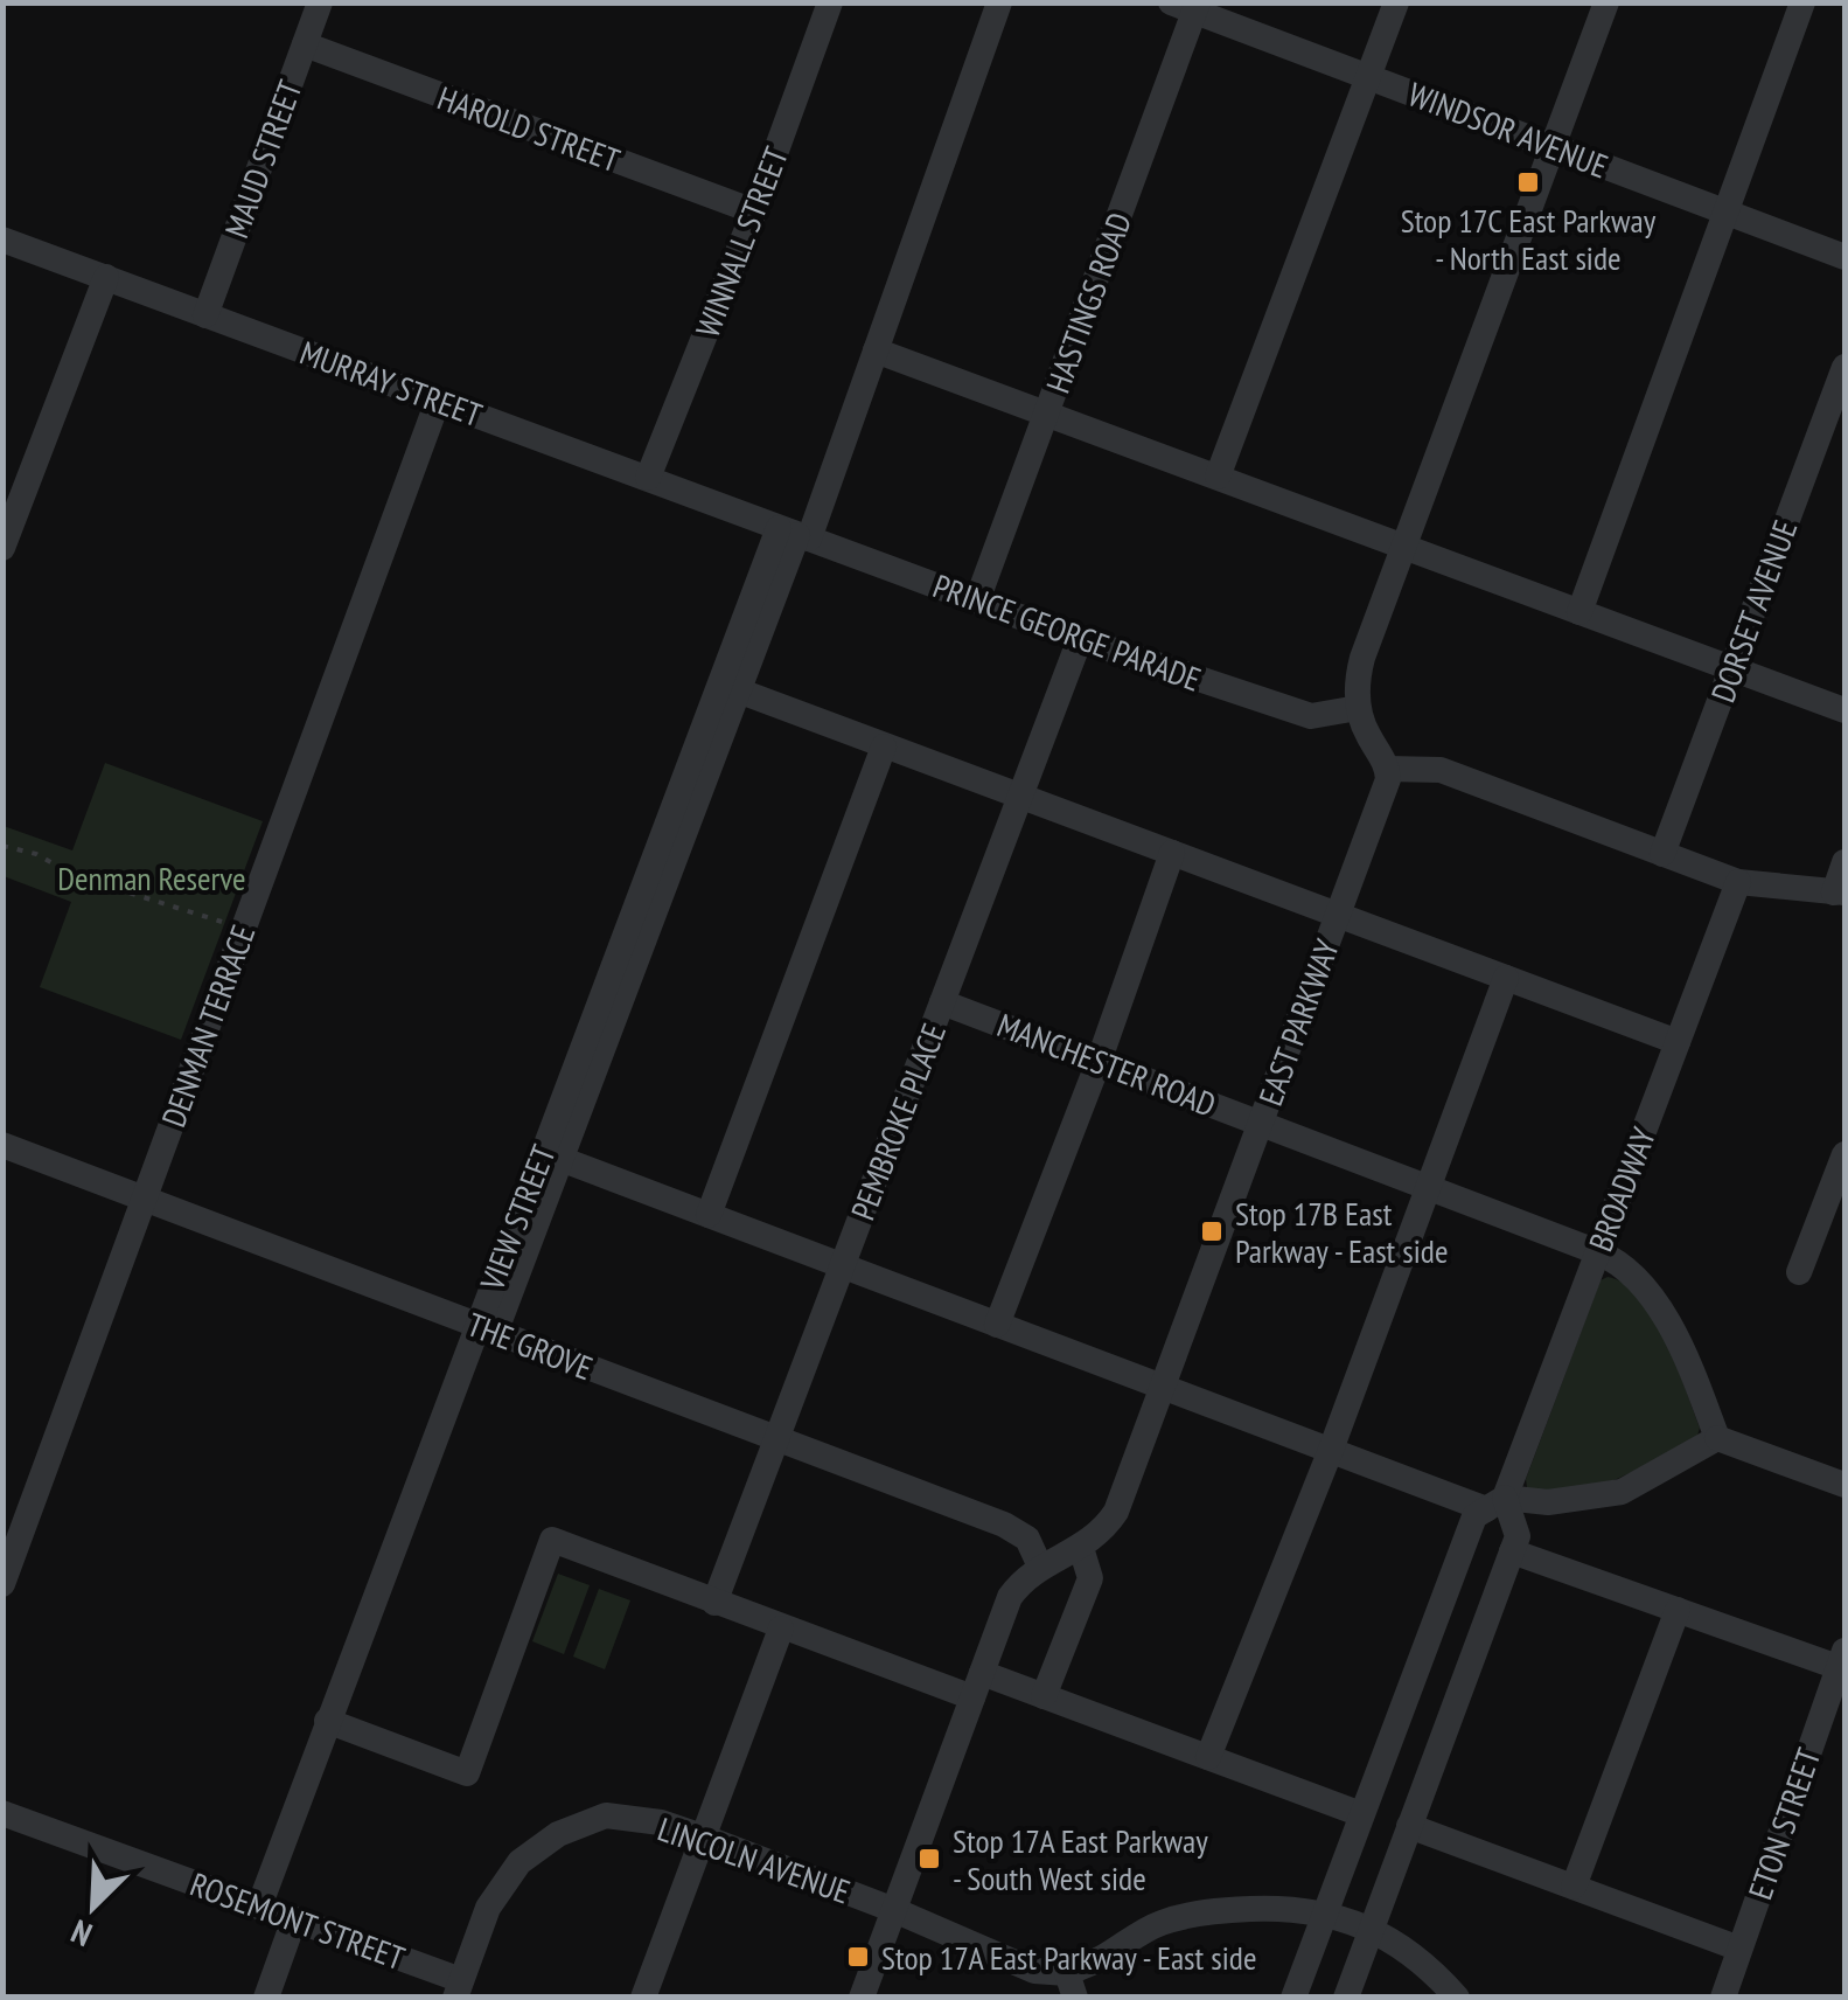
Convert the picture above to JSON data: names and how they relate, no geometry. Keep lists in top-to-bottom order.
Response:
{
  "streets": {
    "street": [
      "HAROLD STREET",
      "WINDSOR AVENUE",
      "MAUD STREET",
      "WINNALL STREET",
      "HASTINGS ROAD",
      "MURRAY STREET",
      "DORSET AVENUE",
      "PRINCE GEORGE PARADE",
      "EAST PARKWAY",
      "DENMAN TERRACE",
      "MANCHESTER ROAD",
      "PEMBROKE PLACE",
      "BROADWAY",
      "VIEW STREET",
      "THE GROVE",
      "ETON STREET",
      "LINCOLN AVENUE",
      "ROSEMONT STREET"
    ]
  },
  "crossings": [
    ["HAROLD STREET", "MAUD STREET"],
    ["HAROLD STREET", "WINNALL STREET"],
    ["WINDSOR AVENUE", "HASTINGS ROAD"],
    ["MAUD STREET", "MURRAY STREET"],
    ["WINNALL STREET", "MURRAY STREET"],
    ["HASTINGS ROAD", "PRINCE GEORGE PARADE"],
    ["MURRAY STREET", "PRINCE GEORGE PARADE"],
    ["MURRAY STREET", "DENMAN TERRACE"],
    ["MURRAY STREET", "VIEW STREET"],
    ["PRINCE GEORGE PARADE", "PEMBROKE PLACE"],
    ["PRINCE GEORGE PARADE", "VIEW STREET"],
    ["EAST PARKWAY", "MANCHESTER ROAD"],
    ["EAST PARKWAY", "THE GROVE"],
    ["EAST PARKWAY", "LINCOLN AVENUE"],
    ["DENMAN TERRACE", "THE GROVE"],
    ["MANCHESTER ROAD", "PEMBROKE PLACE"],
    ["MANCHESTER ROAD", "BROADWAY"],
    ["PEMBROKE PLACE", "THE GROVE"],
    ["VIEW STREET", "THE GROVE"],
    ["VIEW STREET", "ROSEMONT STREET"],
    ["LINCOLN AVENUE", "ROSEMONT STREET"]
  ],
  "parks": ["Denman Reserve"],
  "places": {
    "transit": [
      "Stop 17C East Parkway - North East side",
      "Stop 17B East Parkway - East side",
      "Stop 17A East Parkway - South West side",
      "Stop 17A East Parkway - East side"
    ]
  },
  "north": "bottom left"
}
